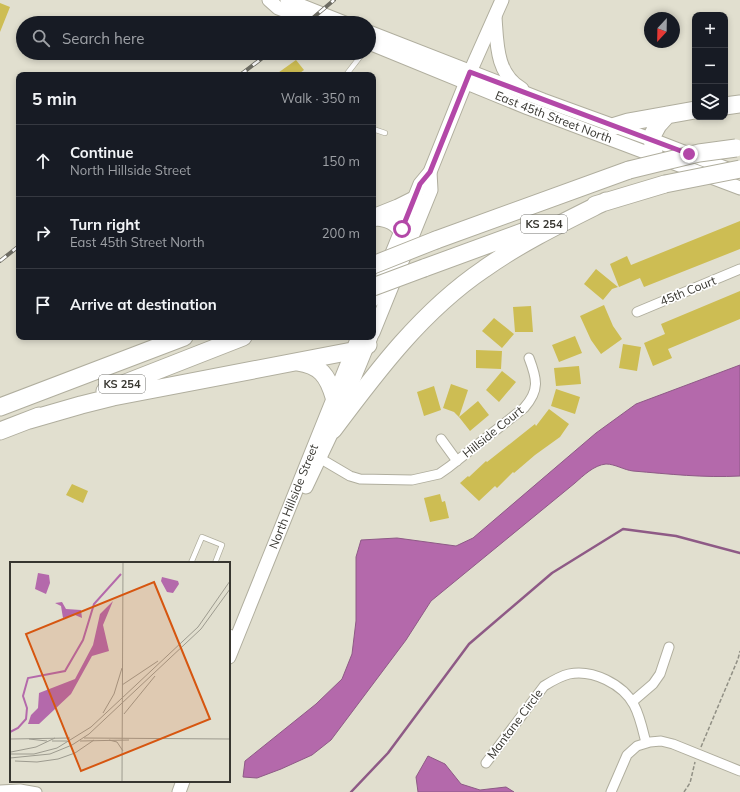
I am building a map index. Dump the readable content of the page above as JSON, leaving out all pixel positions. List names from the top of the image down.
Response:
{
  "streets": {
    "highway": ["KS 254"],
    "main road": ["East 45th Street North", "North Hillside Street"],
    "street": ["45th Court", "Hillside Court", "Mantane Circle"]
  },
  "crossings": [
    ["Hillside Court", "North Hillside Street"]
  ],
  "north": "bottom",
  "page": {
    "map_buttons": ["+", "−"],
    "search": "Search here",
    "heading": ["5 min", "Walk · 350 m"],
    "list": [
      ["Continue", "North Hillside Street", "150 m"],
      ["Turn right", "East 45th Street North", "200 m"],
      "Arrive at destination"
    ]
  }
}
